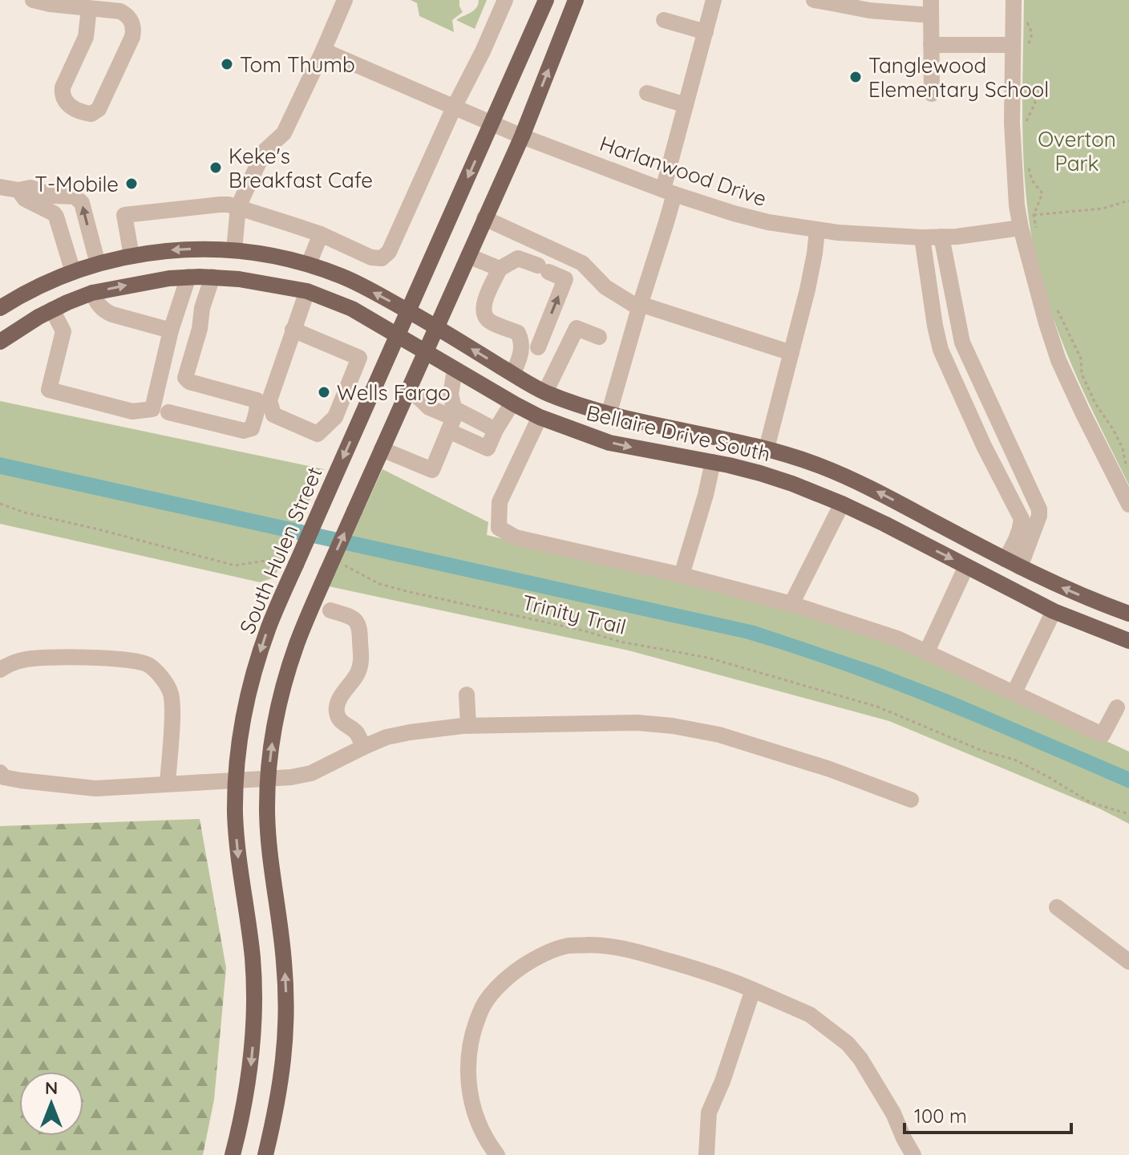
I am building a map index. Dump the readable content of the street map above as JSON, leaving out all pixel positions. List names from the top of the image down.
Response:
{
  "streets": {
    "main road": ["Bellaire Drive South", "South Hulen Street"],
    "street": ["Harlanwood Drive"],
    "path": ["Trinity Trail"]
  },
  "crossings": [
    ["Harlanwood Drive", "South Hulen Street"],
    ["Bellaire Drive South", "South Hulen Street"]
  ],
  "parks": ["Overton Park"],
  "places": [
    "Tom Thumb",
    "Tanglewood Elementary School",
    "Keke's Breakfast Cafe",
    "T-Mobile",
    "Wells Fargo"
  ],
  "scale_bar": "100 m",
  "north": "top"
}
